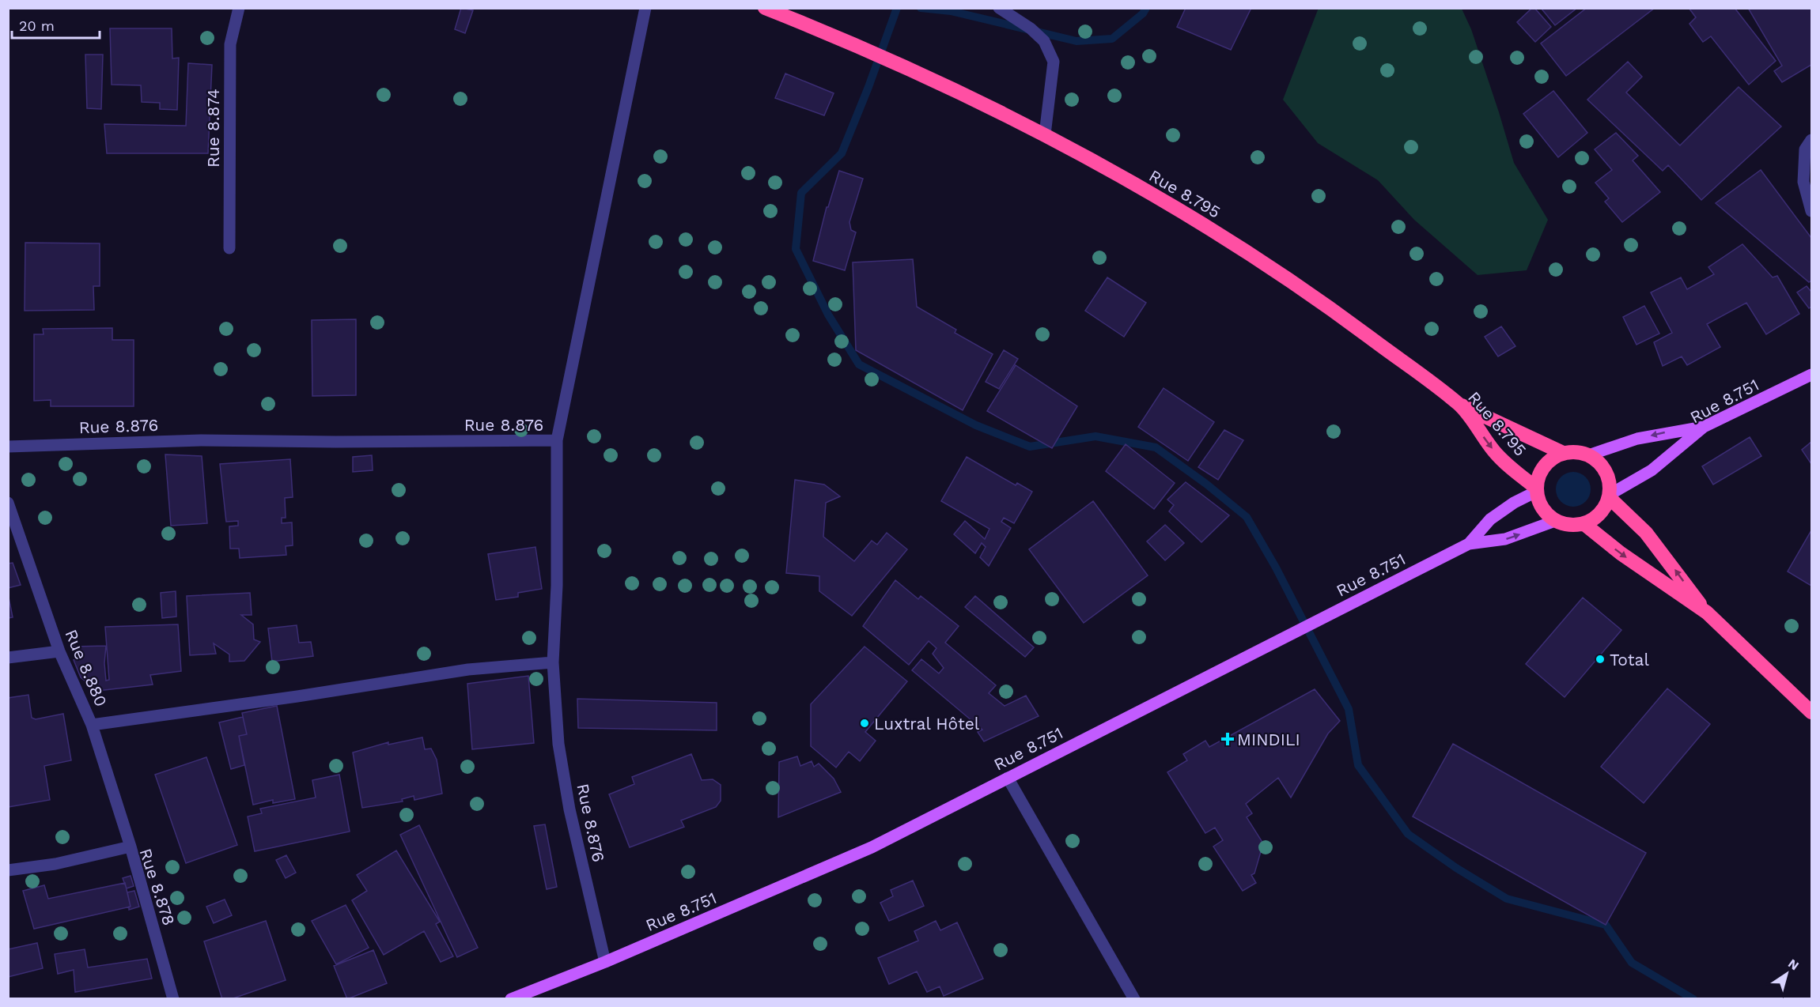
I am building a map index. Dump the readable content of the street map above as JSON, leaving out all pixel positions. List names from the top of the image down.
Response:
{
  "streets": {
    "highway": ["Rue 8.795"],
    "main road": ["Rue 8.751"],
    "street": [
      "Rue 8.874",
      "Rue 8.876",
      "Rue 8.880",
      "Rue 8.878"
    ]
  },
  "crossings": [
    ["Rue 8.795", "Rue 8.751"],
    ["Rue 8.751", "Rue 8.876"],
    ["Rue 8.880", "Rue 8.878"]
  ],
  "places": {
    "other": ["Total", "Luxtral Hôtel"],
    "health": ["MINDILI"]
  },
  "scale_bar": "20 m",
  "north": "top right"
}
